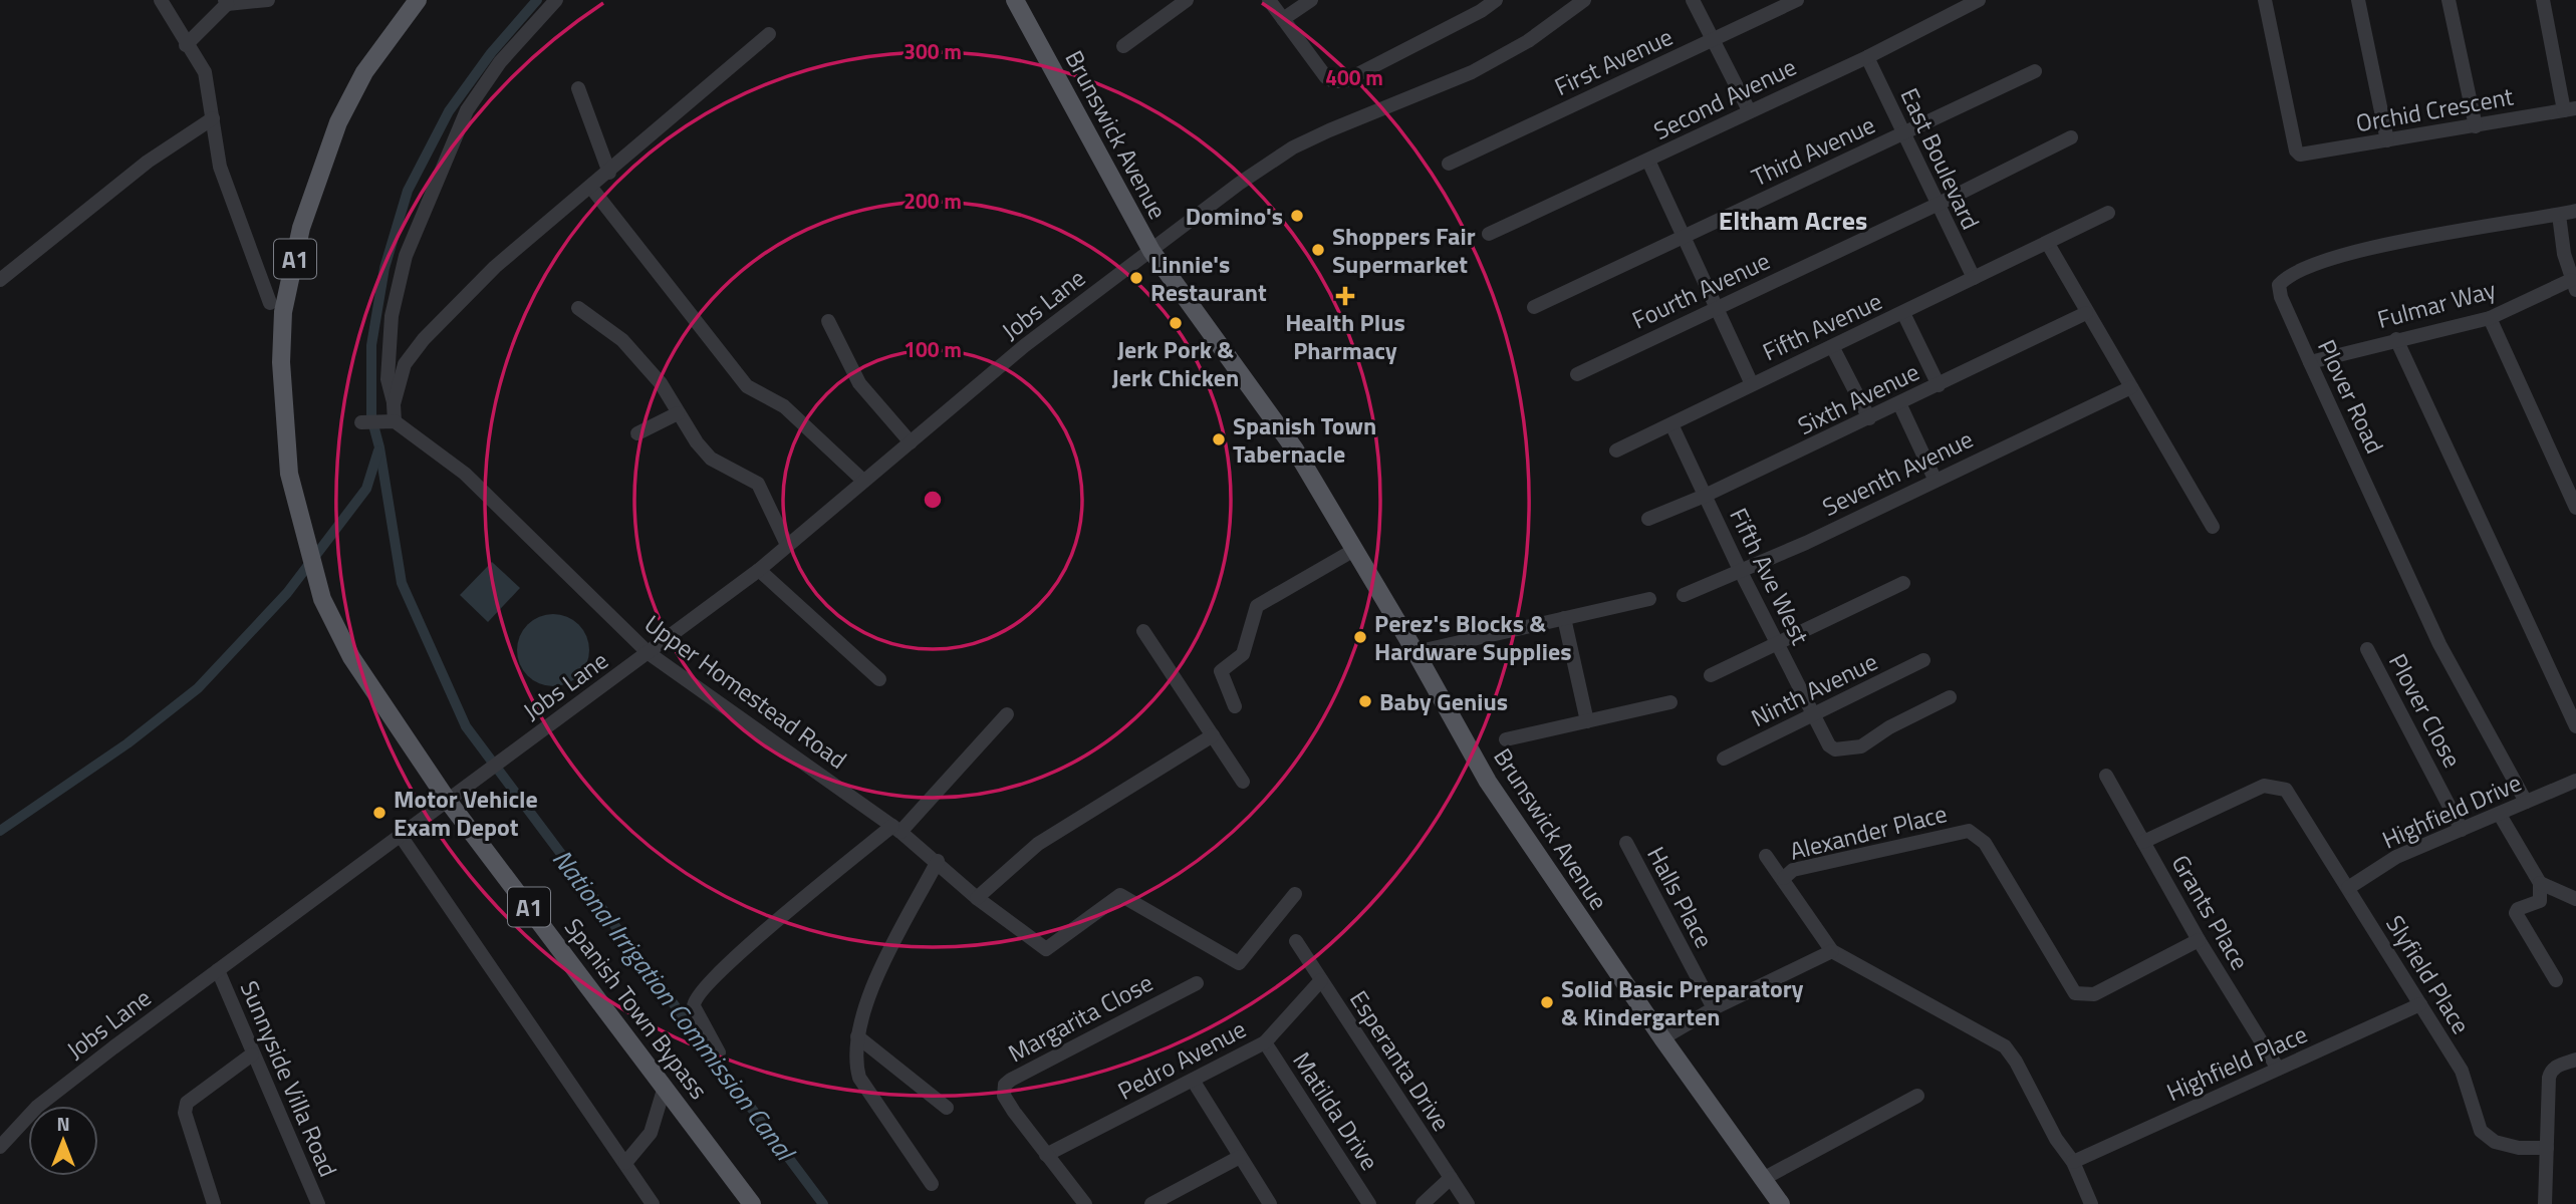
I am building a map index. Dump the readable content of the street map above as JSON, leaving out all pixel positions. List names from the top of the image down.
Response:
{
  "streets": {
    "main road": ["Brunswick Avenue", "A1", "Spanish Town Bypass"],
    "street": [
      "First Avenue",
      "Second Avenue",
      "Orchid Crescent",
      "Third Avenue",
      "East Boulevard",
      "Fourth Avenue",
      "Jobs Lane",
      "Fulmar Way",
      "Fifth Avenue",
      "Plover Road",
      "Sixth Avenue",
      "Seventh Avenue",
      "Fifth Ave West",
      "Ninth Avenue",
      "Upper Homestead Road",
      "Plover Close",
      "Highfield Drive",
      "Alexander Place",
      "Halls Place",
      "Grants Place",
      "Slyfield Place",
      "Margarita Close",
      "Pedro Avenue",
      "Esperanta Drive",
      "Highfield Place",
      "Sunnyside Villa Road",
      "Matilda Drive"
    ]
  },
  "crossings": [
    ["Second Avenue", "East Boulevard"],
    ["Brunswick Avenue", "Jobs Lane"],
    ["Third Avenue", "East Boulevard"],
    ["East Boulevard", "Fourth Avenue"],
    ["East Boulevard", "Fifth Avenue"],
    ["Jobs Lane", "Upper Homestead Road"],
    ["Jobs Lane", "Spanish Town Bypass"],
    ["Jobs Lane", "Sunnyside Villa Road"],
    ["Fulmar Way", "Plover Road"],
    ["Fifth Avenue", "Fifth Ave West"],
    ["Plover Road", "Highfield Drive"],
    ["Sixth Avenue", "Fifth Ave West"],
    ["Seventh Avenue", "Fifth Ave West"],
    ["Fifth Ave West", "Ninth Avenue"],
    ["Plover Close", "Highfield Drive"],
    ["Highfield Drive", "Slyfield Place"],
    ["Alexander Place", "Grants Place"],
    ["Grants Place", "Slyfield Place"],
    ["Grants Place", "Highfield Place"],
    ["Slyfield Place", "Highfield Place"],
    ["Margarita Close", "Pedro Avenue"],
    ["Pedro Avenue", "Esperanta Drive"],
    ["Pedro Avenue", "Matilda Drive"]
  ],
  "districts": ["Eltham Acres"],
  "water": ["National Irrigation Commission Canal"],
  "places": {
    "other": [
      "Domino's",
      "Shoppers Fair Supermarket",
      "Linnie's Restaurant",
      "Jerk Pork & Jerk Chicken",
      "Spanish Town Tabernacle",
      "Perez's Blocks & Hardware Supplies",
      "Baby Genius",
      "Motor Vehicle Exam Depot",
      "Solid Basic Preparatory & Kindergarten"
    ],
    "health": ["Health Plus Pharmacy"]
  },
  "north": "top",
  "rings": [
    "300 m",
    "400 m",
    "200 m",
    "100 m"
  ]
}
